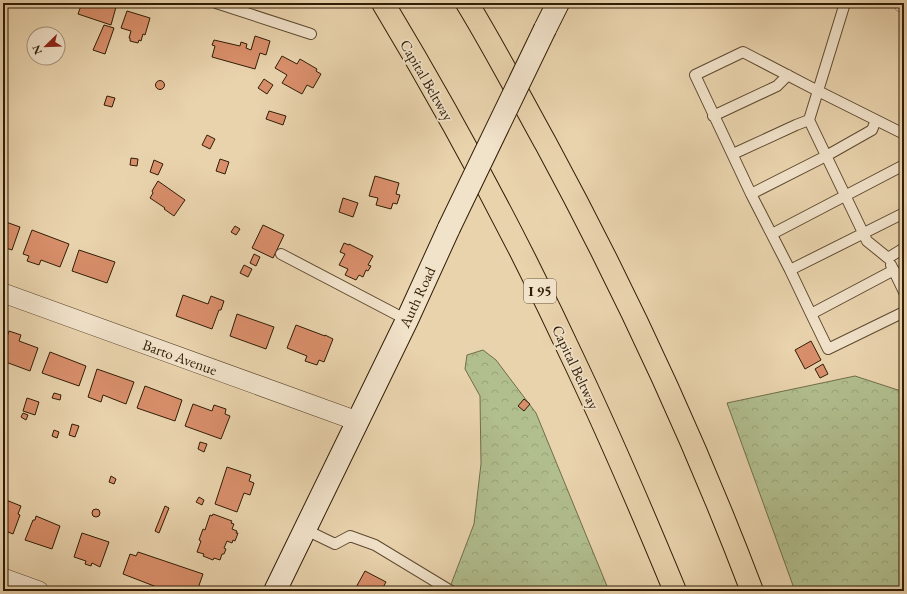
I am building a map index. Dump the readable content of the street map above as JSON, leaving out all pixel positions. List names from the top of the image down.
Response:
{
  "streets": {
    "highway": ["Capital Beltway", "I 95"],
    "main road": ["Auth Road"],
    "street": ["Barto Avenue"]
  },
  "crossings": [
    ["Auth Road", "Barto Avenue"]
  ],
  "north": "bottom left"
}
